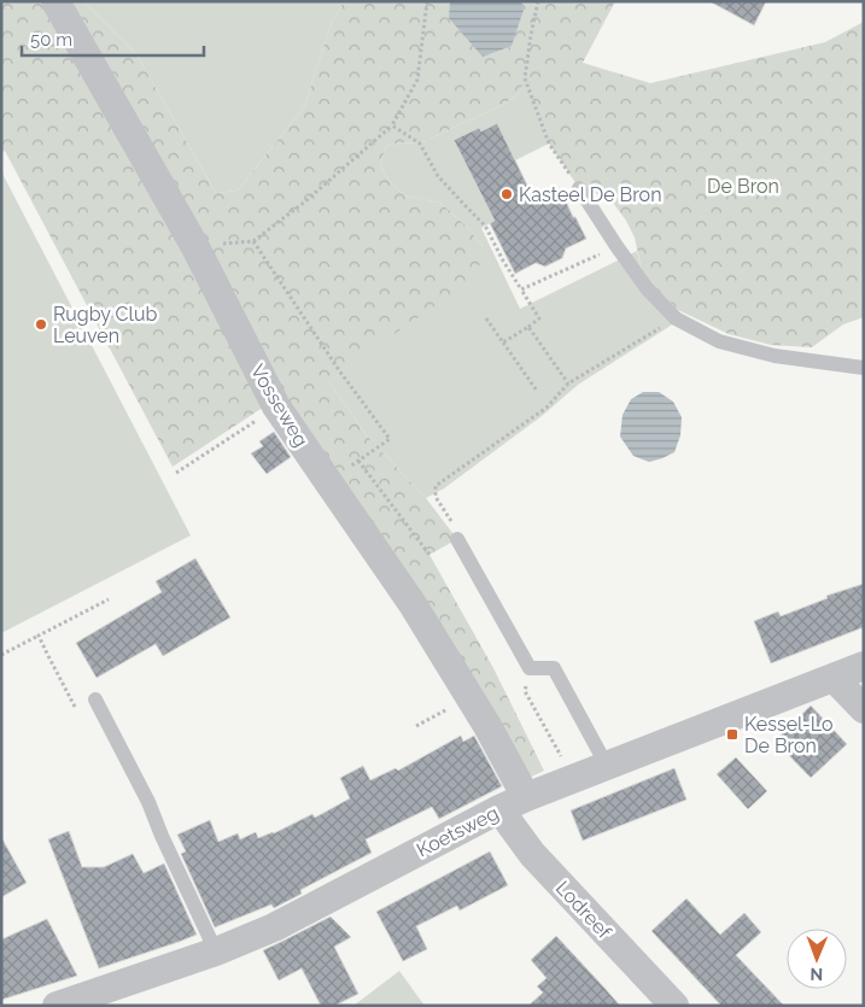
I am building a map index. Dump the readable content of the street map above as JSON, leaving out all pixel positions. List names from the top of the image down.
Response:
{
  "streets": {
    "street": ["Vosseweg", "Koetsweg", "Lodreef"]
  },
  "crossings": [
    ["Vosseweg", "Koetsweg"],
    ["Koetsweg", "Lodreef"]
  ],
  "parks": ["De Bron"],
  "places": {
    "other": ["Kasteel De Bron", "Rugby Club Leuven"],
    "transit": ["Kessel-Lo De Bron"]
  },
  "scale_bar": "50 m",
  "north": "bottom"
}
